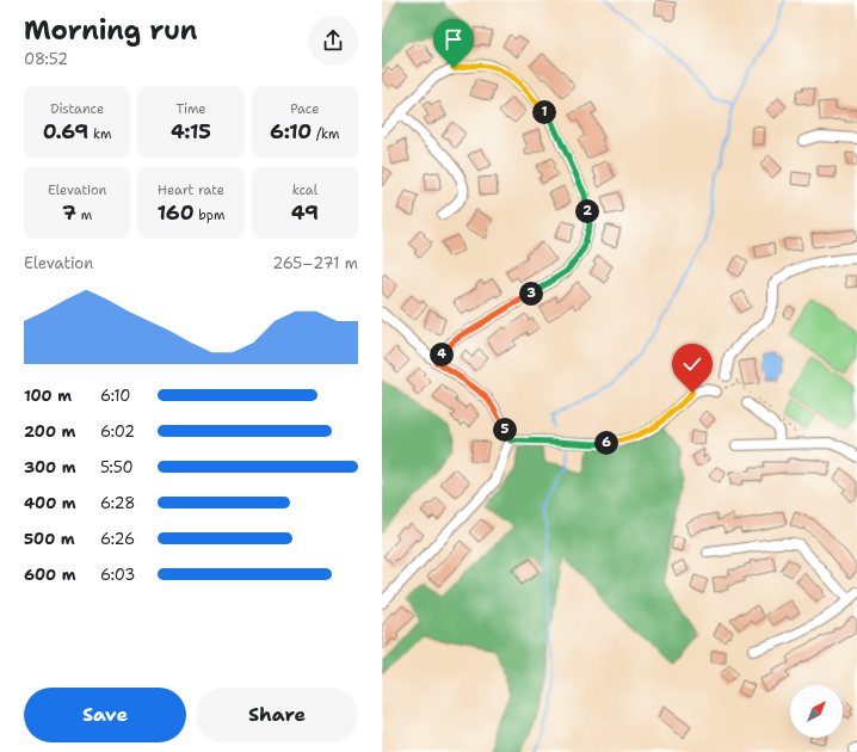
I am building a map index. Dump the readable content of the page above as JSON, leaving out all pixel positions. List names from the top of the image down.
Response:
{
  "north": "top right",
  "page": {
    "heading": ["Morning run", "08:52"],
    "stats": [
      ["Distance", "0.69 km"],
      ["Time", "4:15"],
      ["Pace", "6:10 /km"],
      ["Elevation", "7 m"],
      ["Heart rate", "160 bpm"],
      ["kcal", "49"]
    ],
    "pins": [
      "1",
      "2",
      "3",
      "4",
      "5",
      "6"
    ],
    "chart": ["Elevation", "265–271 m"],
    "list": [
      {
        "name": "100 m",
        "note": "6:10"
      },
      {
        "name": "200 m",
        "note": "6:02"
      },
      {
        "name": "300 m",
        "note": "5:50"
      },
      {
        "name": "400 m",
        "note": "6:28"
      },
      {
        "name": "500 m",
        "note": "6:26"
      },
      {
        "name": "600 m",
        "note": "6:03"
      }
    ],
    "buttons": ["Save", "Share"]
  }
}
